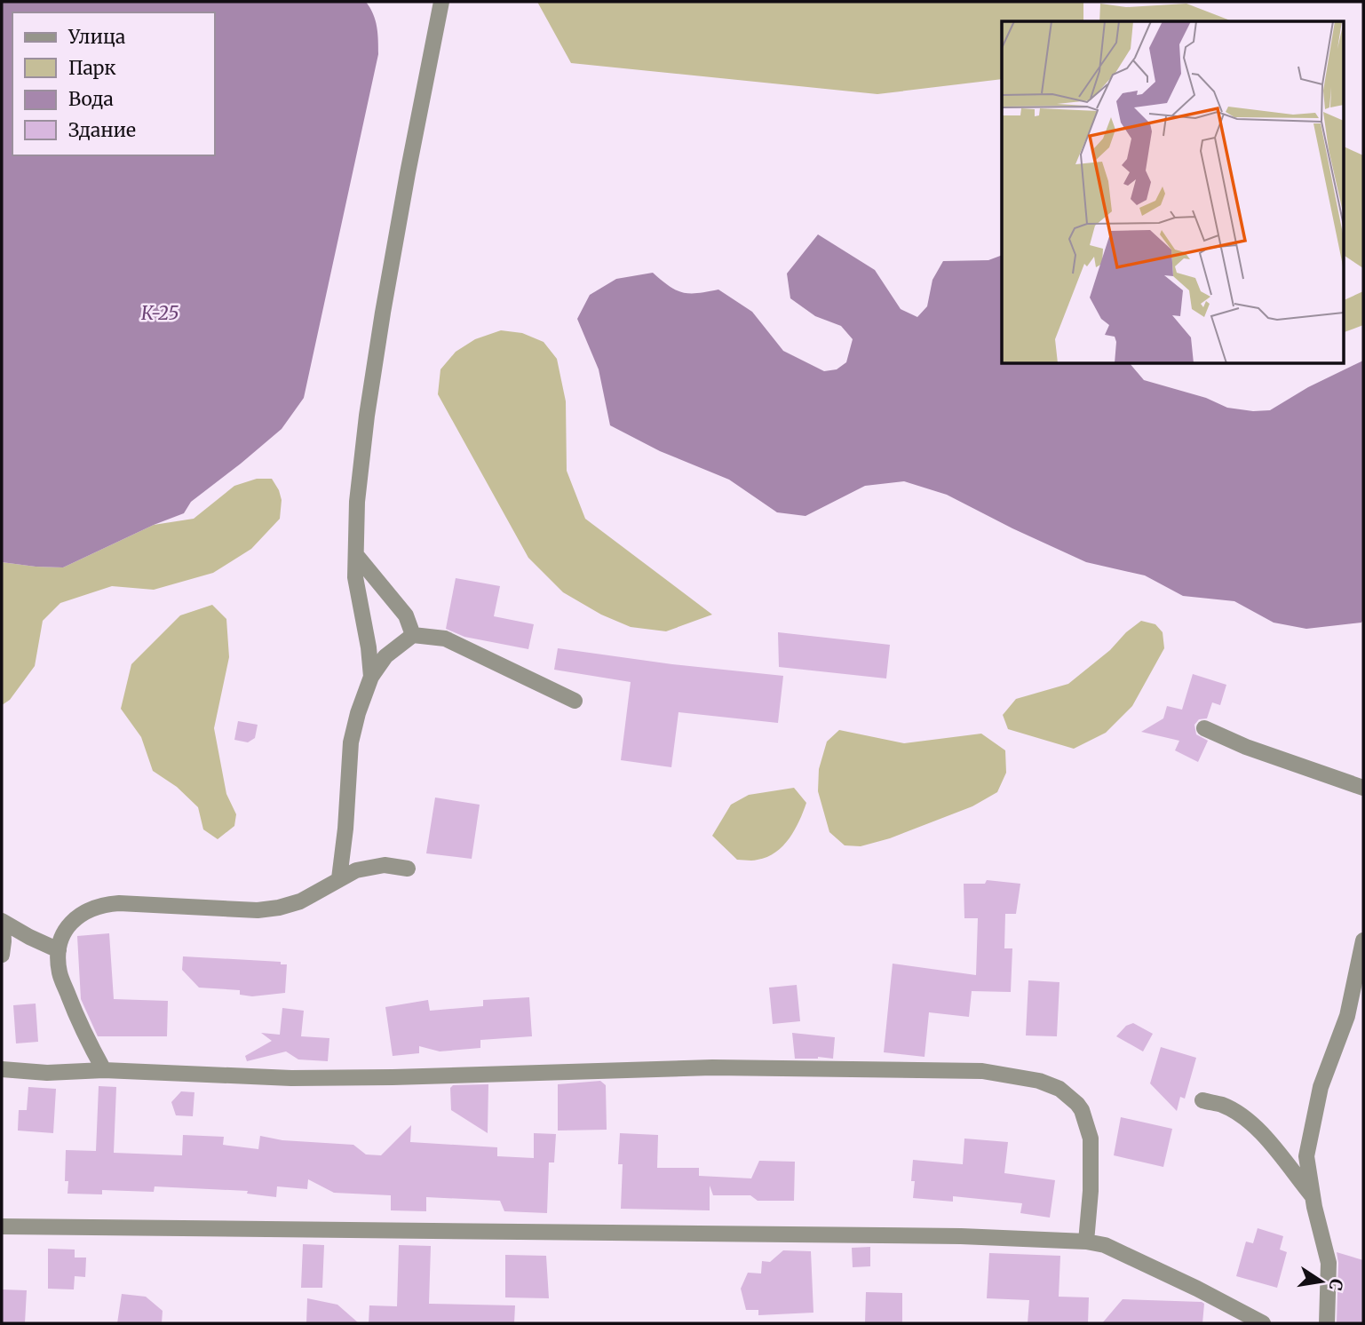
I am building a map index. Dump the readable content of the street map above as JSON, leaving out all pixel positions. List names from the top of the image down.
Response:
{
  "water": ["К-25"],
  "legend": [
    "Улица",
    "Парк",
    "Вода",
    "Здание"
  ],
  "north": "right"
}
